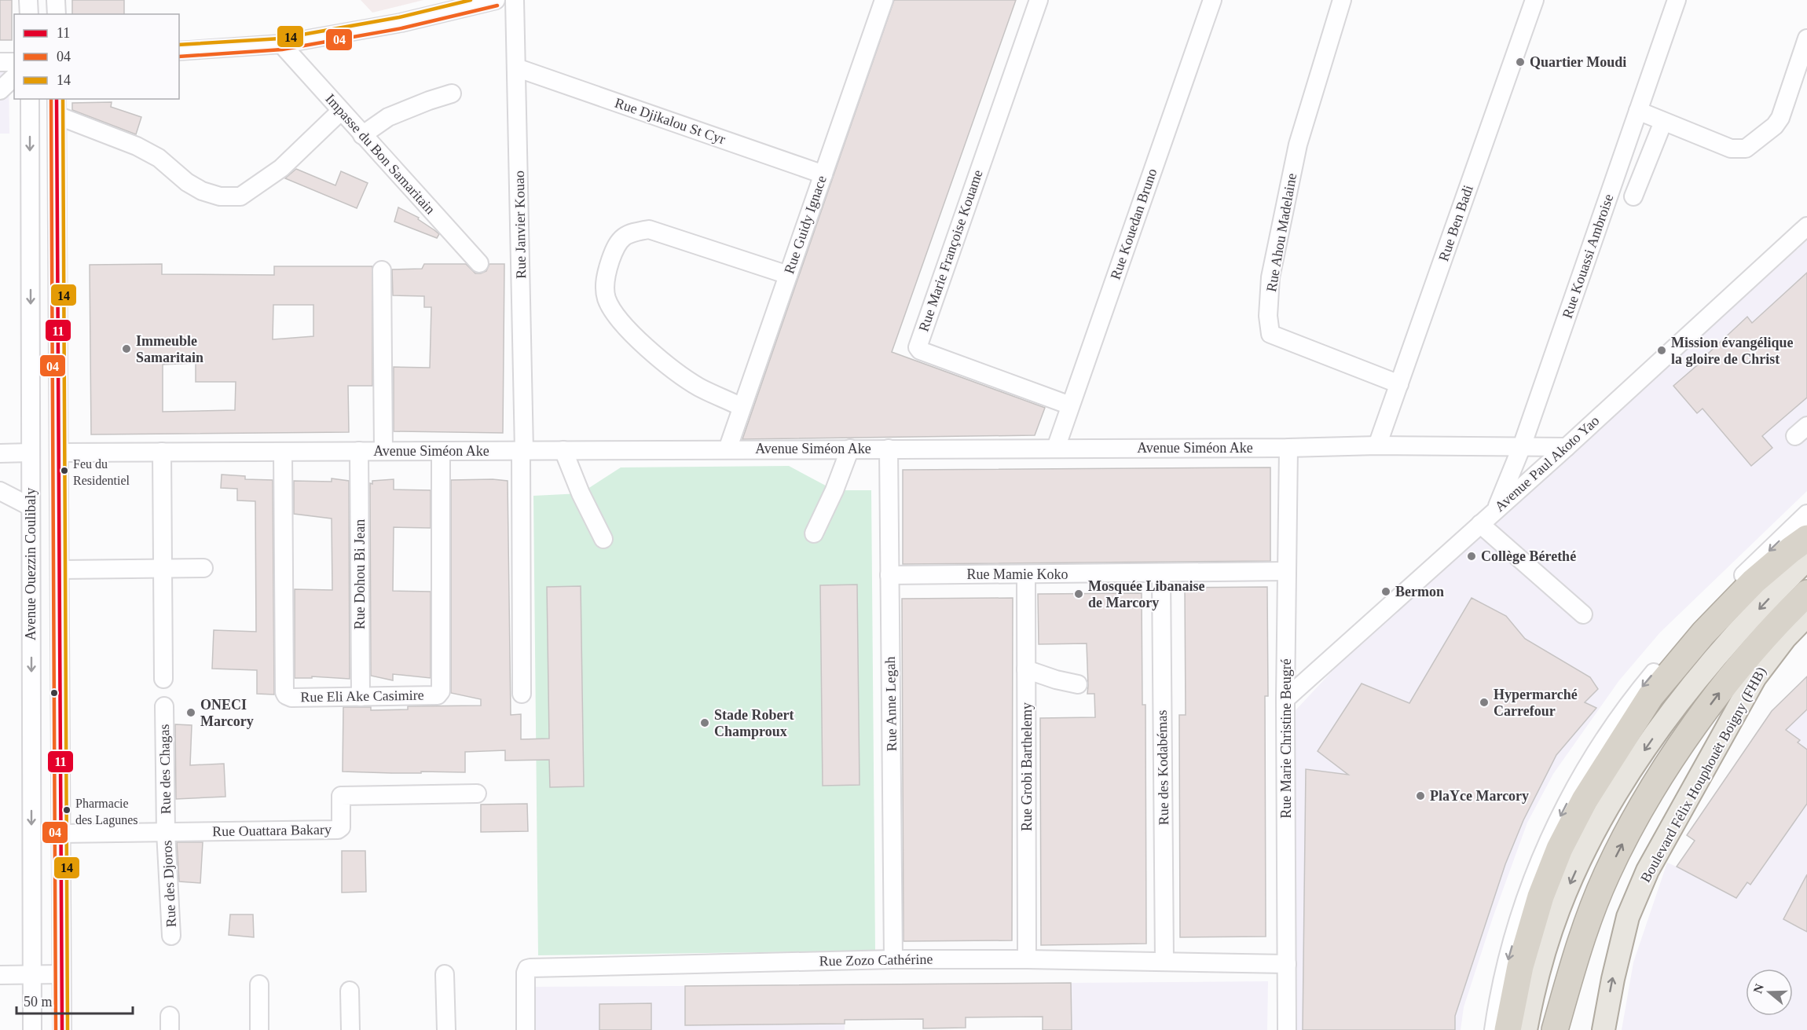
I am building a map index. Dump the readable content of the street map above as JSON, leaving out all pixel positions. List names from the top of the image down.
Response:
{
  "streets": {
    "highway": ["Boulevard Félix Houphouët Boigny (FHB)"],
    "street": [
      "Rue Djikalou St Cyr",
      "Impasse du Bon Samaritain",
      "Rue Ben Badi",
      "Rue Kouedan Bruno",
      "Rue Janvier Kouao",
      "Rue Guidy Ignace",
      "Rue Ahou Madelaine",
      "Rue Marie Françoise Kouame",
      "Rue Kouassi Ambroise",
      "Avenue Siméon Ake",
      "Avenue Paul Akoto Yao",
      "Avenue Ouezzin Coulibaly",
      "Rue Dohou Bi Jean",
      "Rue Mamie Koko",
      "Rue Eli Ake Casimire",
      "Rue Anne Legah",
      "Rue Marie Christine Beugré",
      "Rue Grobi Barthelemy",
      "Rue des Kodabémas",
      "Rue des Chagas",
      "Rue Ouattara Bakary",
      "Rue des Djoros",
      "Rue Zozo Cathérine"
    ]
  },
  "crossings": [
    ["Rue Djikalou St Cyr", "Rue Janvier Kouao"],
    ["Rue Djikalou St Cyr", "Rue Guidy Ignace"],
    ["Rue Ben Badi", "Rue Ahou Madelaine"],
    ["Rue Ben Badi", "Avenue Siméon Ake"],
    ["Rue Kouedan Bruno", "Rue Marie Françoise Kouame"],
    ["Rue Kouedan Bruno", "Avenue Siméon Ake"],
    ["Rue Janvier Kouao", "Avenue Siméon Ake"],
    ["Rue Guidy Ignace", "Avenue Siméon Ake"],
    ["Rue Kouassi Ambroise", "Avenue Siméon Ake"],
    ["Rue Kouassi Ambroise", "Avenue Paul Akoto Yao"],
    ["Avenue Siméon Ake", "Avenue Paul Akoto Yao"],
    ["Avenue Siméon Ake", "Avenue Ouezzin Coulibaly"],
    ["Avenue Siméon Ake", "Rue Dohou Bi Jean"],
    ["Avenue Siméon Ake", "Rue Eli Ake Casimire"],
    ["Avenue Siméon Ake", "Rue Anne Legah"],
    ["Avenue Siméon Ake", "Rue Marie Christine Beugré"],
    ["Avenue Paul Akoto Yao", "Rue Marie Christine Beugré"],
    ["Avenue Ouezzin Coulibaly", "Rue Ouattara Bakary"],
    ["Rue Dohou Bi Jean", "Rue Eli Ake Casimire"],
    ["Rue Mamie Koko", "Rue Anne Legah"],
    ["Rue Mamie Koko", "Rue Marie Christine Beugré"],
    ["Rue Mamie Koko", "Rue Grobi Barthelemy"],
    ["Rue Mamie Koko", "Rue des Kodabémas"],
    ["Rue Anne Legah", "Rue Zozo Cathérine"],
    ["Rue Marie Christine Beugré", "Rue Zozo Cathérine"],
    ["Rue Grobi Barthelemy", "Rue Zozo Cathérine"],
    ["Rue des Kodabémas", "Rue Zozo Cathérine"],
    ["Rue des Chagas", "Rue Ouattara Bakary"],
    ["Rue des Chagas", "Rue des Djoros"],
    ["Rue Ouattara Bakary", "Rue des Djoros"]
  ],
  "places": [
    "Quartier Moudi",
    "Immeuble Samaritain",
    "Mission évangélique la gloire de Christ",
    "Feu du Residentiel",
    "Collège Bérethé",
    "Bermon",
    "Mosquée Libanaise de Marcory",
    "Hypermarché Carrefour",
    "ONECI Marcory",
    "Stade Robert Champroux",
    "PlaYce Marcory",
    "Pharmacie des Lagunes"
  ],
  "lines": ["transit line 14", "transit line 04", "transit line 11"],
  "legend": ["11", "04", "14"],
  "scale_bar": "50 m",
  "north": "left"
}
